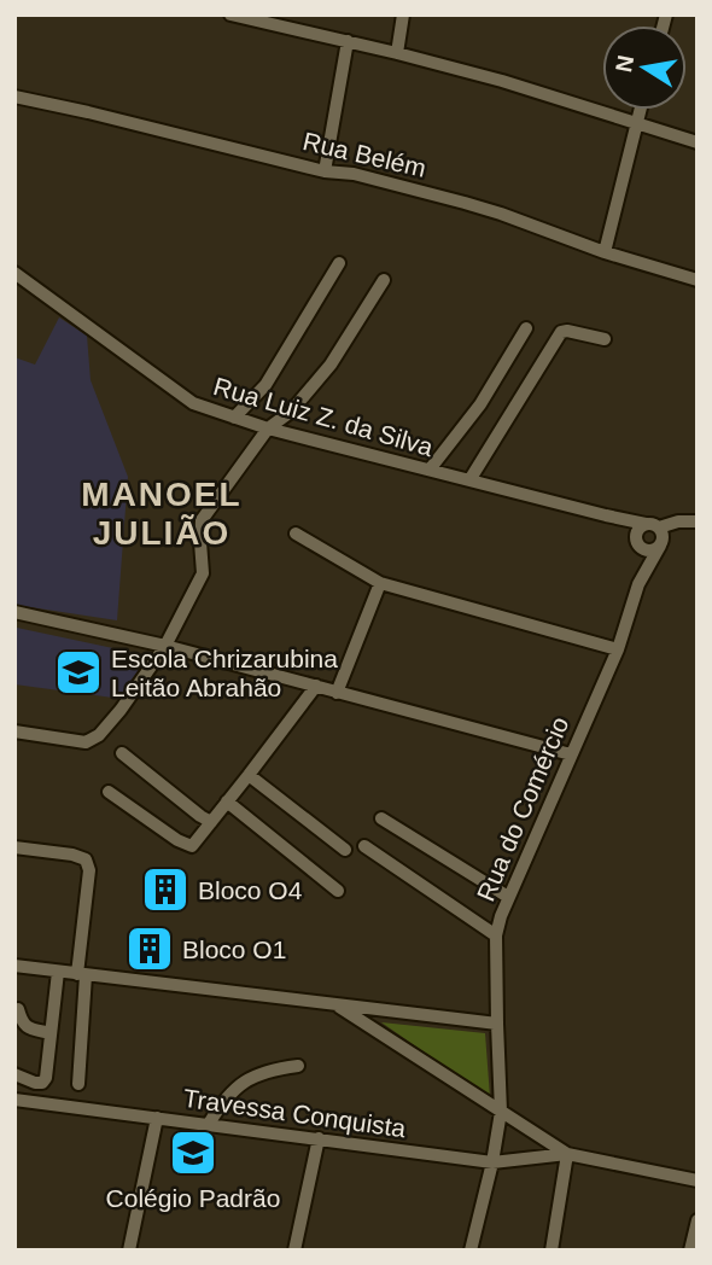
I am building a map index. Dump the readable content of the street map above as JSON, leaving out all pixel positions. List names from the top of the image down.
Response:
{
  "streets": {
    "street": [
      "Rua Belém",
      "Rua Luiz Z. da Silva",
      "Rua do Comércio",
      "Travessa Conquista"
    ]
  },
  "crossings": [
    ["Rua Luiz Z. da Silva", "Rua do Comércio"],
    ["Rua do Comércio", "Travessa Conquista"]
  ],
  "districts": ["MANOEL JULIÃO"],
  "places": {
    "school or university": ["Escola Chrizarubina Leitão Abrahão", "Colégio Padrão"],
    "building": ["Bloco O4", "Bloco O1"]
  },
  "north": "left"
}
